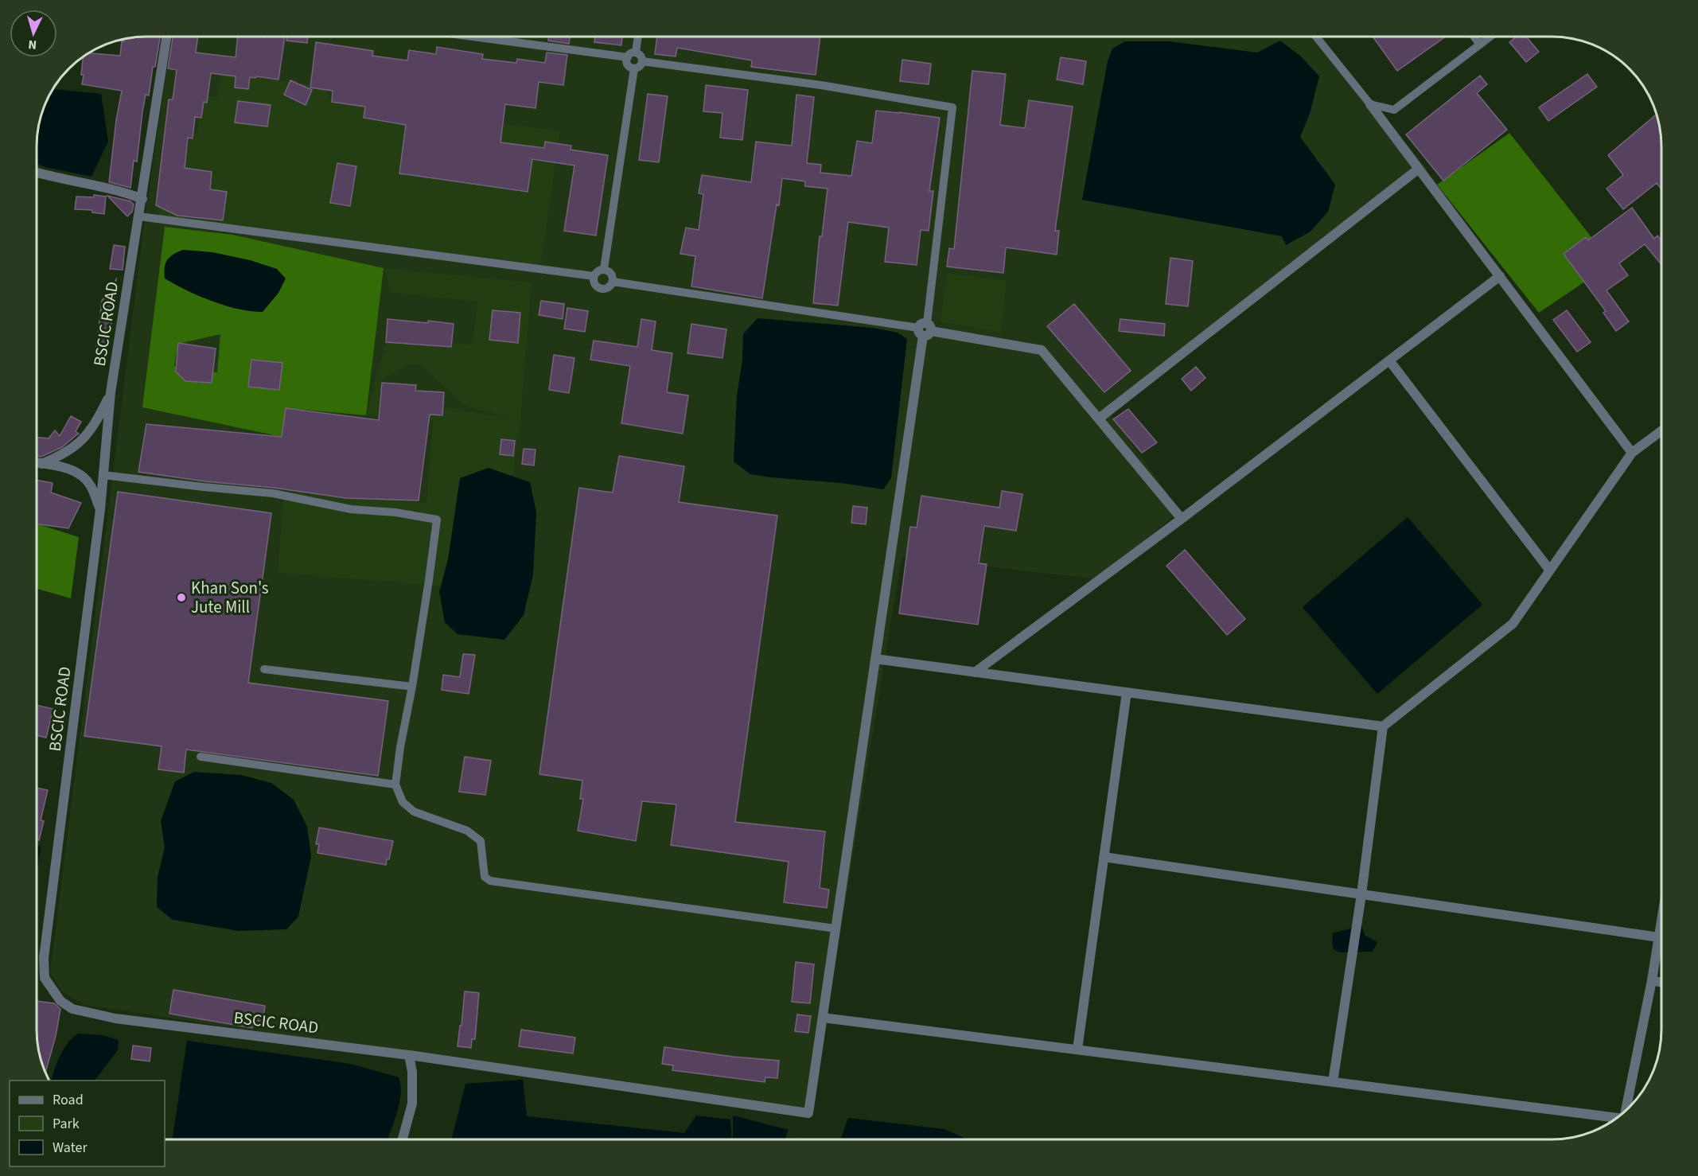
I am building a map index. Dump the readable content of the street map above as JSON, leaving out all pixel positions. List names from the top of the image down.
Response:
{
  "streets": {
    "street": ["BSCIC ROAD"]
  },
  "places": ["Khan Son's Jute Mill"],
  "legend": ["Road", "Park", "Water"],
  "north": "bottom"
}
